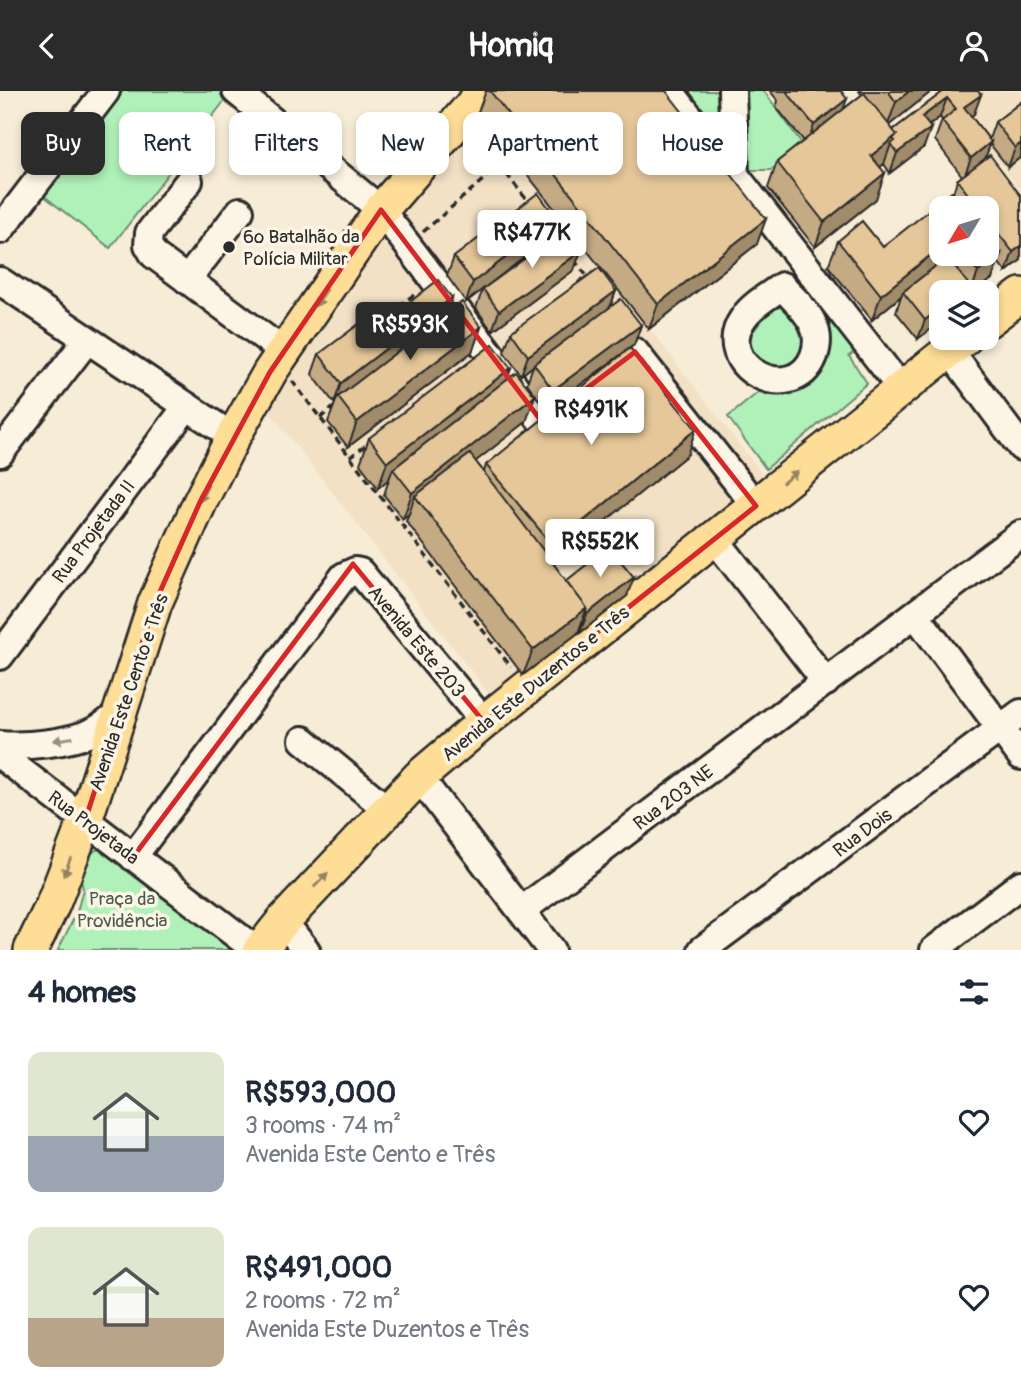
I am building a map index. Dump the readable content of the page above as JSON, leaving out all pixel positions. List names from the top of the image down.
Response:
{
  "streets": {
    "main road": ["Avenida Este Duzentos e Três", "Avenida Este Cento e Três"],
    "street": [
      "Rua Projetada II",
      "Avenida Este 203",
      "Rua 203 NE",
      "Rua Projetada",
      "Rua Dois"
    ]
  },
  "crossings": [
    ["Avenida Este 203", "Avenida Este Duzentos e Três"],
    ["Avenida Este 203", "Rua Projetada"],
    ["Avenida Este Duzentos e Três", "Rua Projetada"],
    ["Avenida Este Cento e Três", "Rua Projetada"]
  ],
  "one_way": ["Avenida Este Duzentos e Três", "Avenida Este Cento e Três"],
  "parks": ["Praça da Providência"],
  "places": ["6º Batalhão da Polícia Militar"],
  "north": "bottom left",
  "page": {
    "header": "Homiq",
    "chip": [
      "Buy",
      "Rent",
      "Filters",
      "New",
      "Apartment",
      "House"
    ],
    "price": [
      "R$477K",
      "R$593K",
      "R$491K",
      "R$552K"
    ],
    "heading": "4 homes",
    "list": [
      {
        "name": "R$593,000",
        "note": "3 rooms · 74 m² · Avenida Este Cento e Três"
      },
      {
        "name": "R$491,000",
        "note": "2 rooms · 72 m² · Avenida Este Duzentos e Três"
      }
    ]
  }
}
